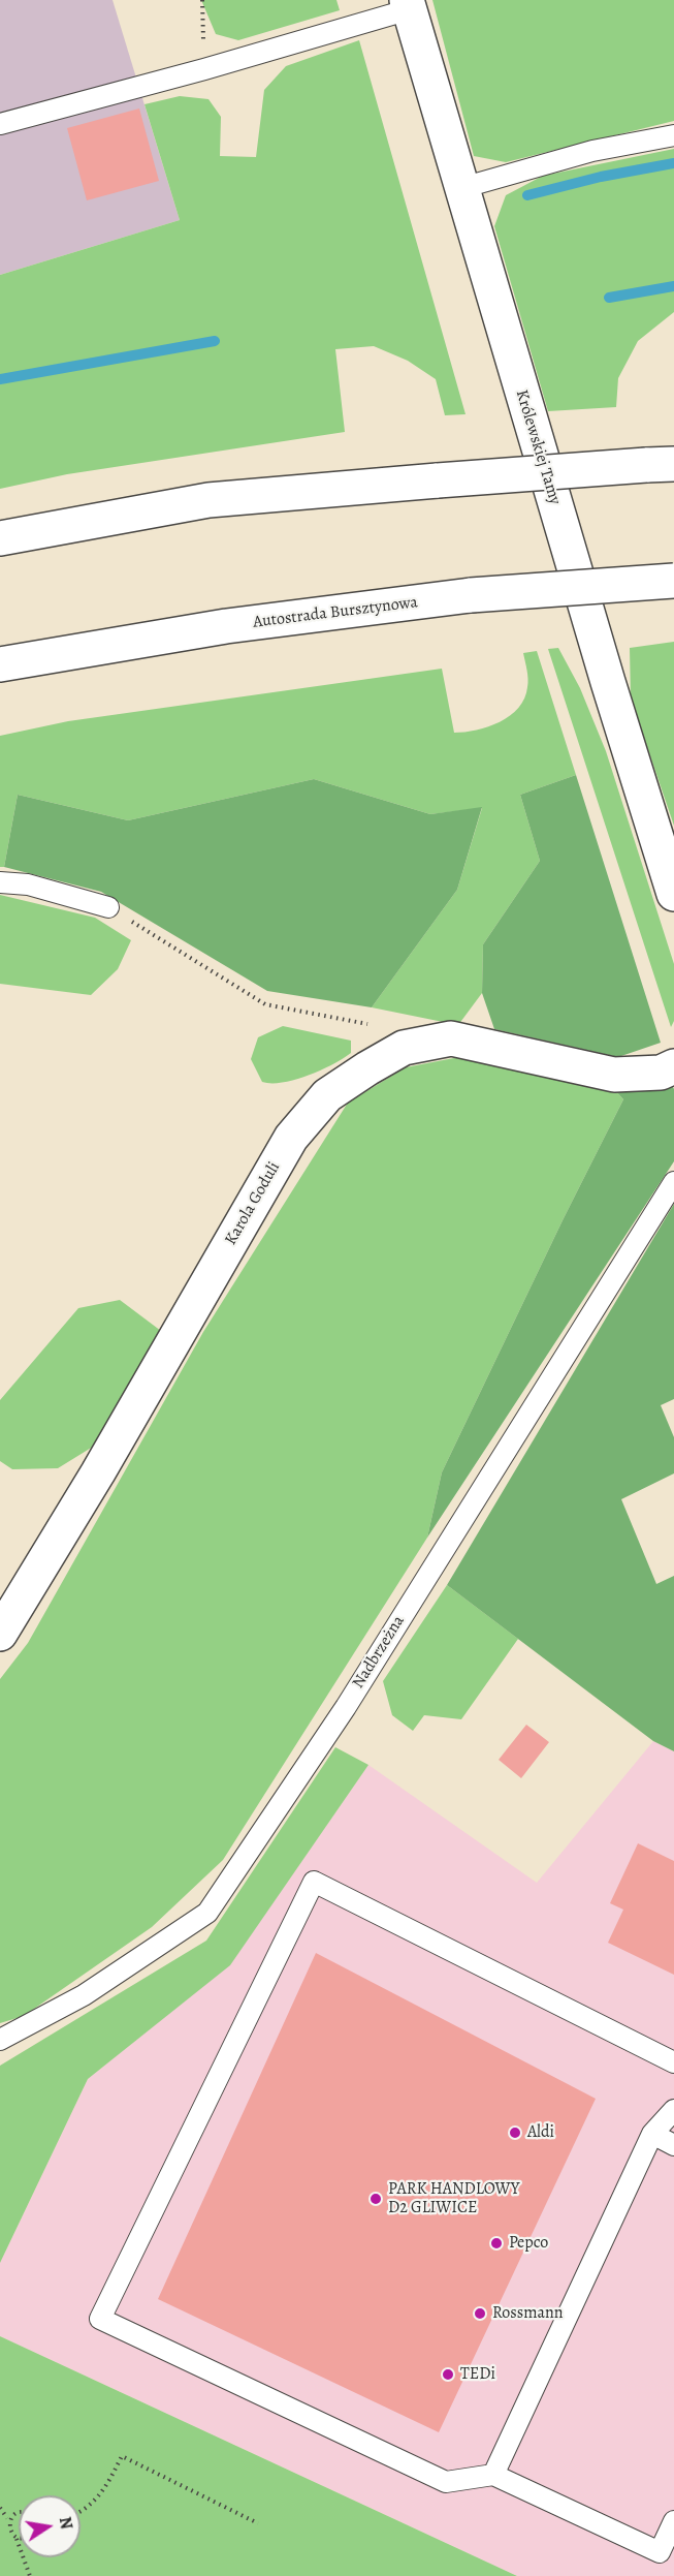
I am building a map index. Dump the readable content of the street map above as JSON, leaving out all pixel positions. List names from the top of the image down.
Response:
{
  "streets": {
    "main road": ["Królewskiej Tamy", "Autostrada Bursztynowa", "Karola Goduli"],
    "lane": ["Nadbrzeżna"]
  },
  "places": [
    "Aldi",
    "PARK HANDLOWY D2 GLIWICE",
    "Pepco",
    "Rossmann",
    "TEDi"
  ],
  "north": "right"
}
